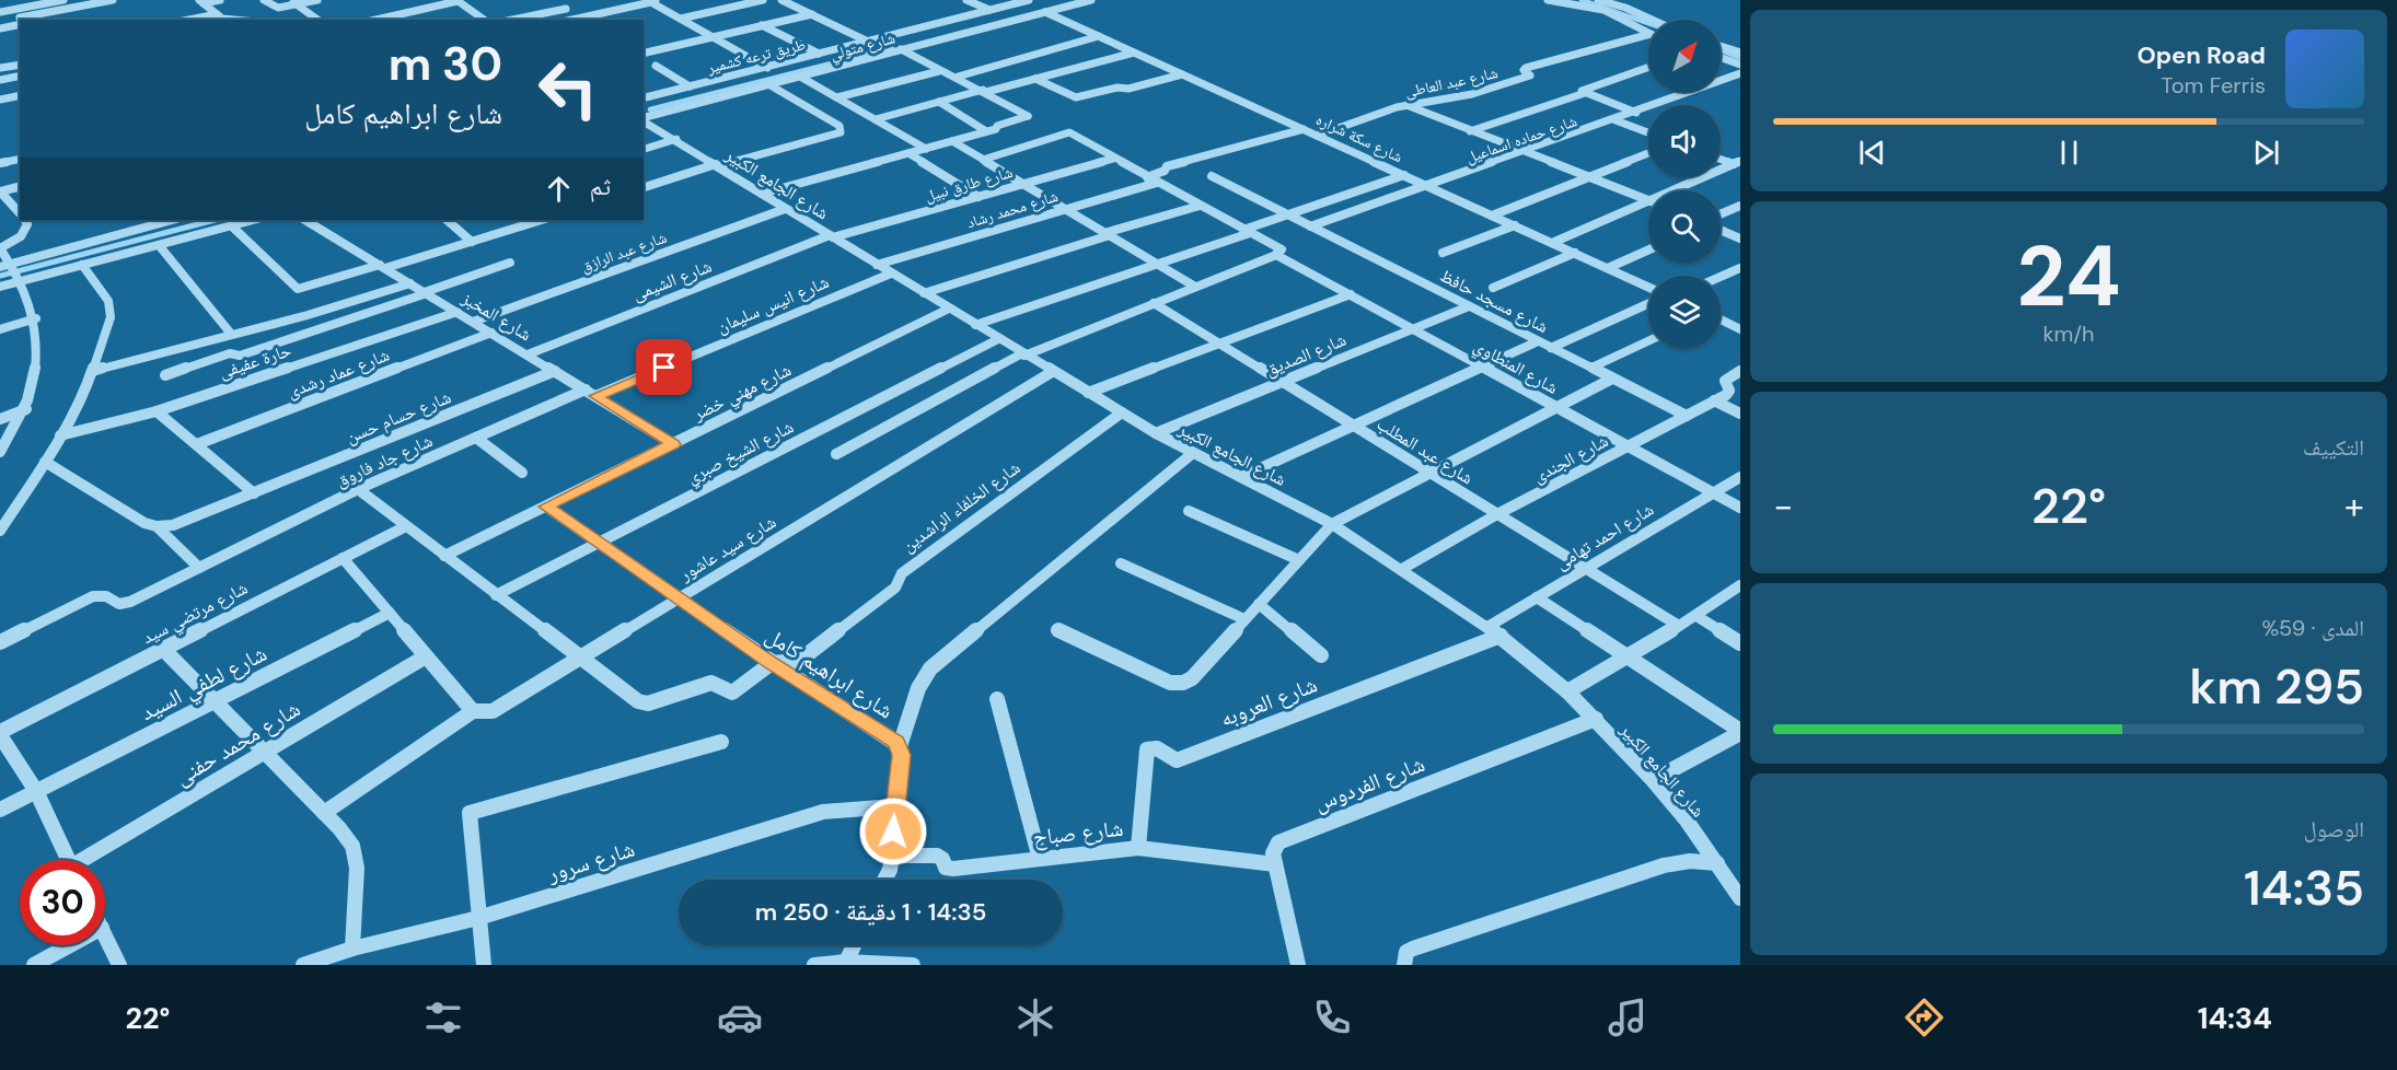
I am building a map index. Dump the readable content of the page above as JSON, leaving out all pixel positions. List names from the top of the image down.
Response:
{
  "streets": {
    "street": [
      "شارع متولي",
      "طريق ترعه كشمير",
      "شارع عبد العاطى",
      "شارع سكة شراره",
      "شارع حماده اسماعيل",
      "شارع الجامع الكبير",
      "شارع طارق نبيل",
      "شارع محمد رشاد",
      "شارع عبد الرازق",
      "شارع الشيمى",
      "شارع مسجد حافظ",
      "شارع انيس سليمان",
      "شارع المخبز",
      "شارع الصديق",
      "حارة عفيفى",
      "شارع المنطاوي",
      "شارع عماد رشدى",
      "شارع مهني خضر",
      "شارع حسام حسن",
      "شارع عبد المطلب",
      "شارع الشيخ صبري",
      "شارع الجندى",
      "شارع جاد فاروق",
      "شارع الخلفاء الراشدين",
      "شارع احمد تهامى",
      "شارع سيد عاشور",
      "شارع مرتضي سيد",
      "شارع ابراهيم كامل",
      "شارع لطفي السيد",
      "شارع العروبه",
      "شارع محمد حفنى",
      "شارع الفردوس",
      "شارع صباح",
      "شارع سرور"
    ]
  },
  "crossings": [
    ["شارع متولي", "شارع سكة شراره"],
    ["شارع عبد العاطى", "شارع سكة شراره"],
    ["شارع سكة شراره", "شارع حماده اسماعيل"],
    ["شارع حماده اسماعيل", "شارع مسجد حافظ"],
    ["شارع الجامع الكبير", "شارع طارق نبيل"],
    ["شارع الجامع الكبير", "شارع محمد رشاد"],
    ["شارع الجامع الكبير", "شارع عبد الرازق"],
    ["شارع الجامع الكبير", "شارع الشيمى"],
    ["شارع الجامع الكبير", "شارع انيس سليمان"],
    ["شارع الجامع الكبير", "شارع الصديق"],
    ["شارع الجامع الكبير", "شارع مهني خضر"],
    ["شارع الجامع الكبير", "شارع الشيخ صبري"],
    ["شارع الجامع الكبير", "شارع الجندى"],
    ["شارع الجامع الكبير", "شارع الخلفاء الراشدين"],
    ["شارع الجامع الكبير", "شارع احمد تهامى"],
    ["شارع الجامع الكبير", "شارع سيد عاشور"],
    ["شارع الجامع الكبير", "شارع العروبه"],
    ["شارع الجامع الكبير", "شارع الفردوس"],
    ["شارع طارق نبيل", "شارع الشيمى"],
    ["شارع عبد الرازق", "شارع المخبز"],
    ["شارع الشيمى", "شارع المخبز"],
    ["شارع مسجد حافظ", "شارع الصديق"],
    ["شارع مسجد حافظ", "شارع الجندى"],
    ["شارع انيس سليمان", "شارع المخبز"],
    ["شارع انيس سليمان", "شارع جاد فاروق"],
    ["شارع المخبز", "حارة عفيفى"],
    ["شارع المخبز", "شارع عماد رشدى"],
    ["شارع المخبز", "شارع مهني خضر"],
    ["شارع المخبز", "شارع حسام حسن"],
    ["شارع المخبز", "شارع جاد فاروق"],
    ["شارع الصديق", "شارع المنطاوي"],
    ["شارع الصديق", "شارع عبد المطلب"],
    ["شارع المنطاوي", "شارع الجندى"],
    ["شارع المنطاوي", "شارع احمد تهامى"],
    ["شارع مهني خضر", "شارع ابراهيم كامل"],
    ["شارع عبد المطلب", "شارع الجندى"],
    ["شارع عبد المطلب", "شارع احمد تهامى"],
    ["شارع الشيخ صبري", "شارع ابراهيم كامل"],
    ["شارع الخلفاء الراشدين", "شارع سيد عاشور"],
    ["شارع الخلفاء الراشدين", "شارع ابراهيم كامل"],
    ["شارع سيد عاشور", "شارع ابراهيم كامل"],
    ["شارع العروبه", "شارع صباح"],
    ["شارع الفردوس", "شارع صباح"]
  ],
  "north": "top right",
  "page": {
    "turn": ["30 m", "شارع ابراهيم كامل"],
    "song": ["Open Road", "Tom Ferris"],
    "then": "ثم",
    "tile": [
      ["24", "km/h"],
      "التكييف",
      ["المدى · 59%", "295 km"],
      ["الوصول", "14:35"]
    ],
    "heat": ["−", "22°", "+"],
    "limit": "30",
    "trip": "14:35 · 1 دقيقة · 250 m",
    "tabs": ["14:34", "22°"]
  }
}
